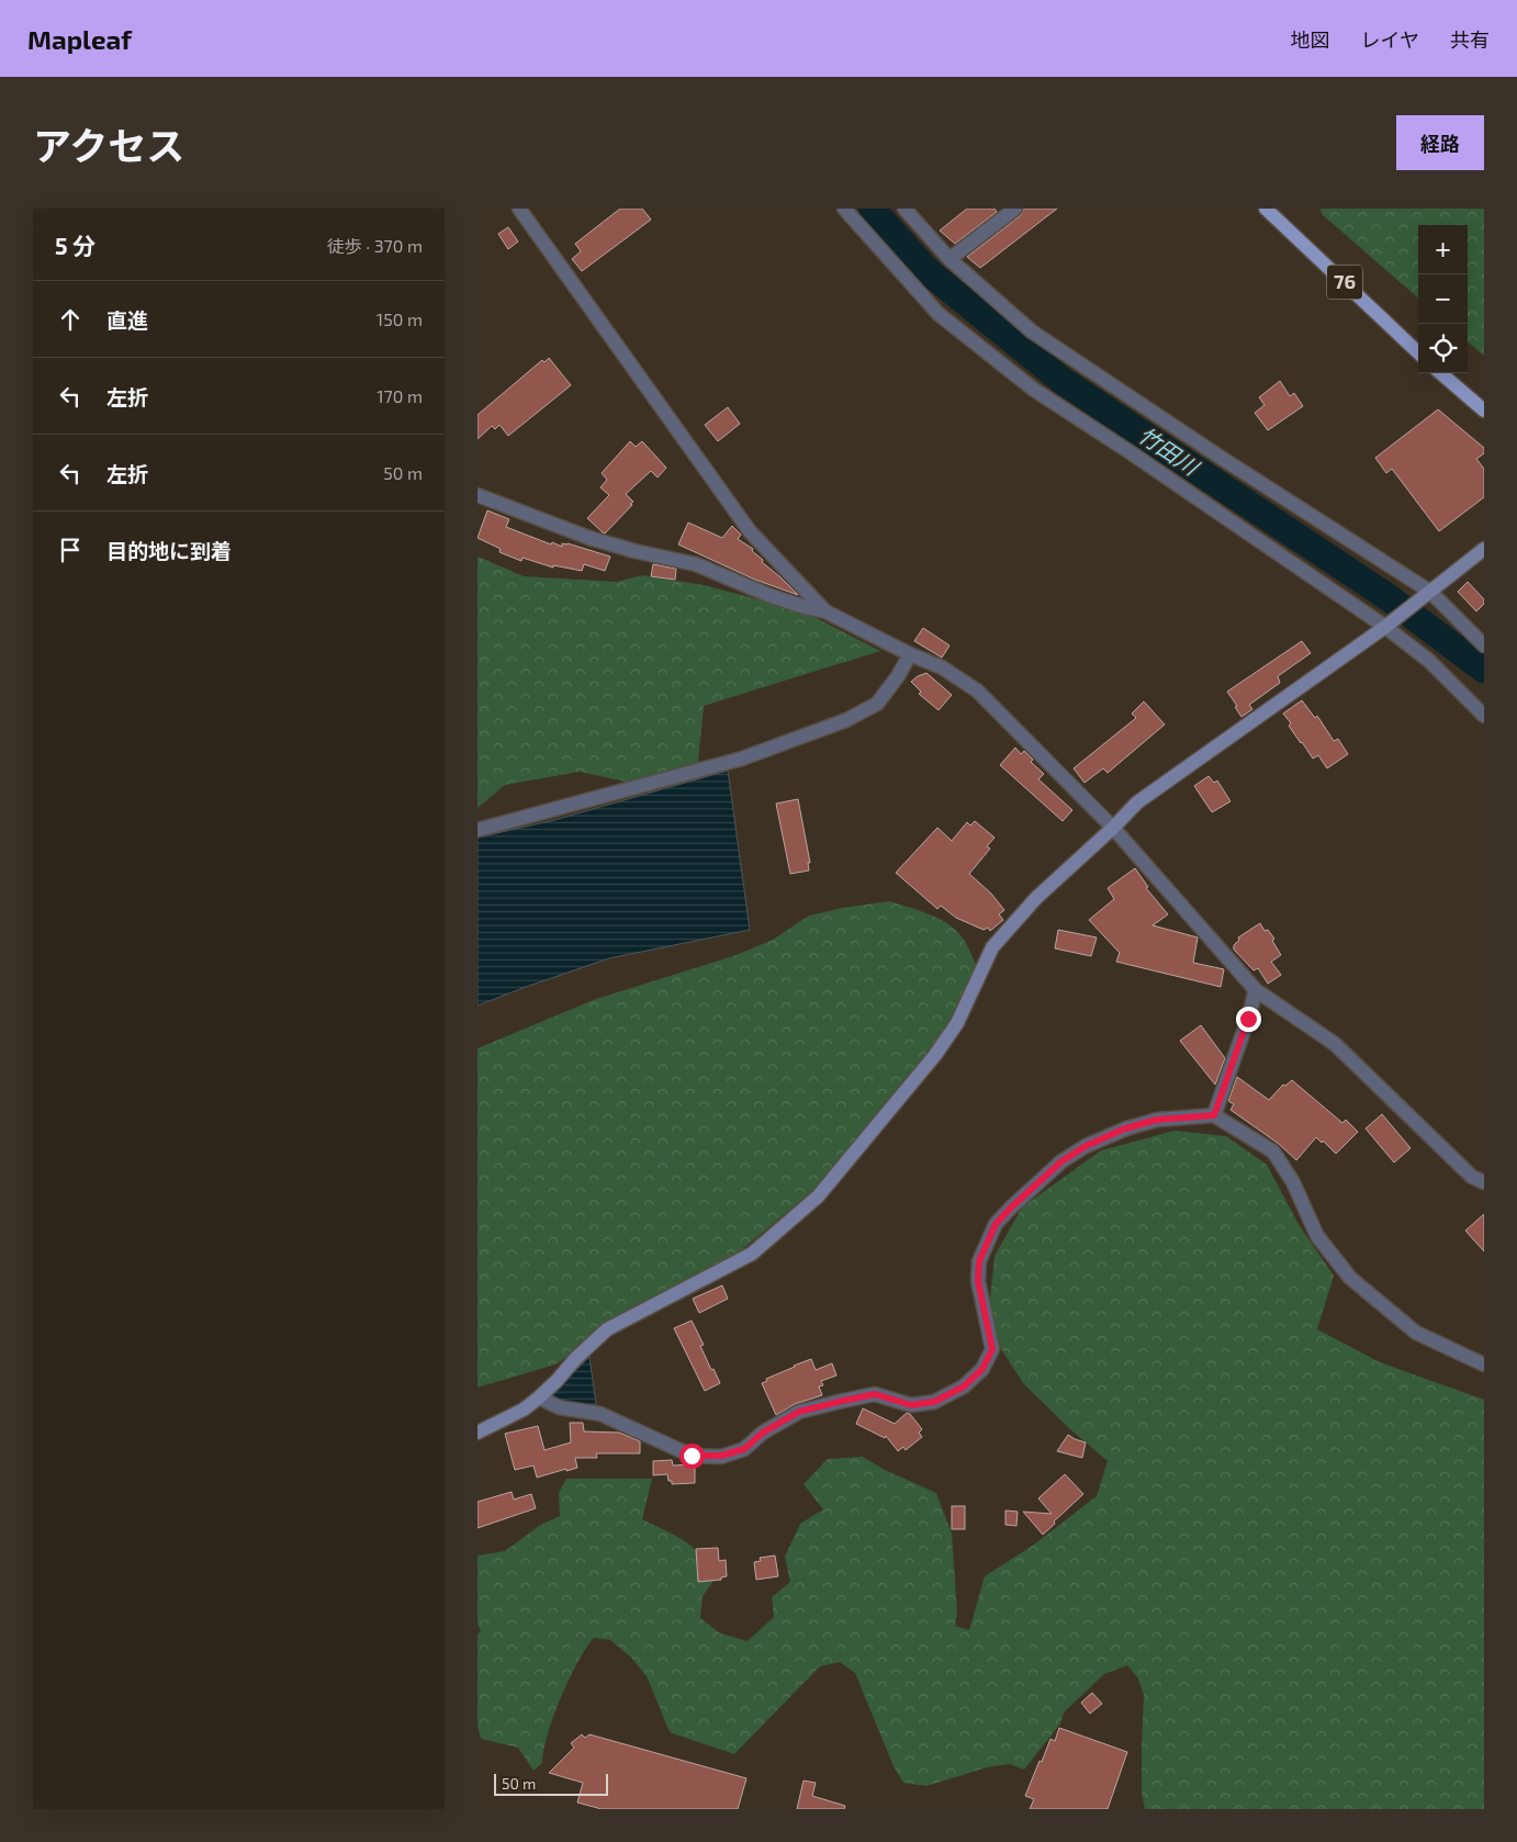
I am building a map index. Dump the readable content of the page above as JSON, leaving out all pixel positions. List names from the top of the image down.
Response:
{
  "streets": {
    "main road": ["76"]
  },
  "water": ["竹田川"],
  "scale_bar": "50 m",
  "page": {
    "header": "Mapleaf",
    "nav": ["地図", "レイヤ", "共有"],
    "title": "アクセス",
    "buttons": "経路",
    "heading": ["5 分", "徒歩 · 370 m"],
    "map_buttons": ["+", "−"],
    "list": [
      ["直進", "150 m"],
      ["左折", "170 m"],
      ["左折", "50 m"],
      "目的地に到着"
    ],
    "scale": "50 m"
  }
}
